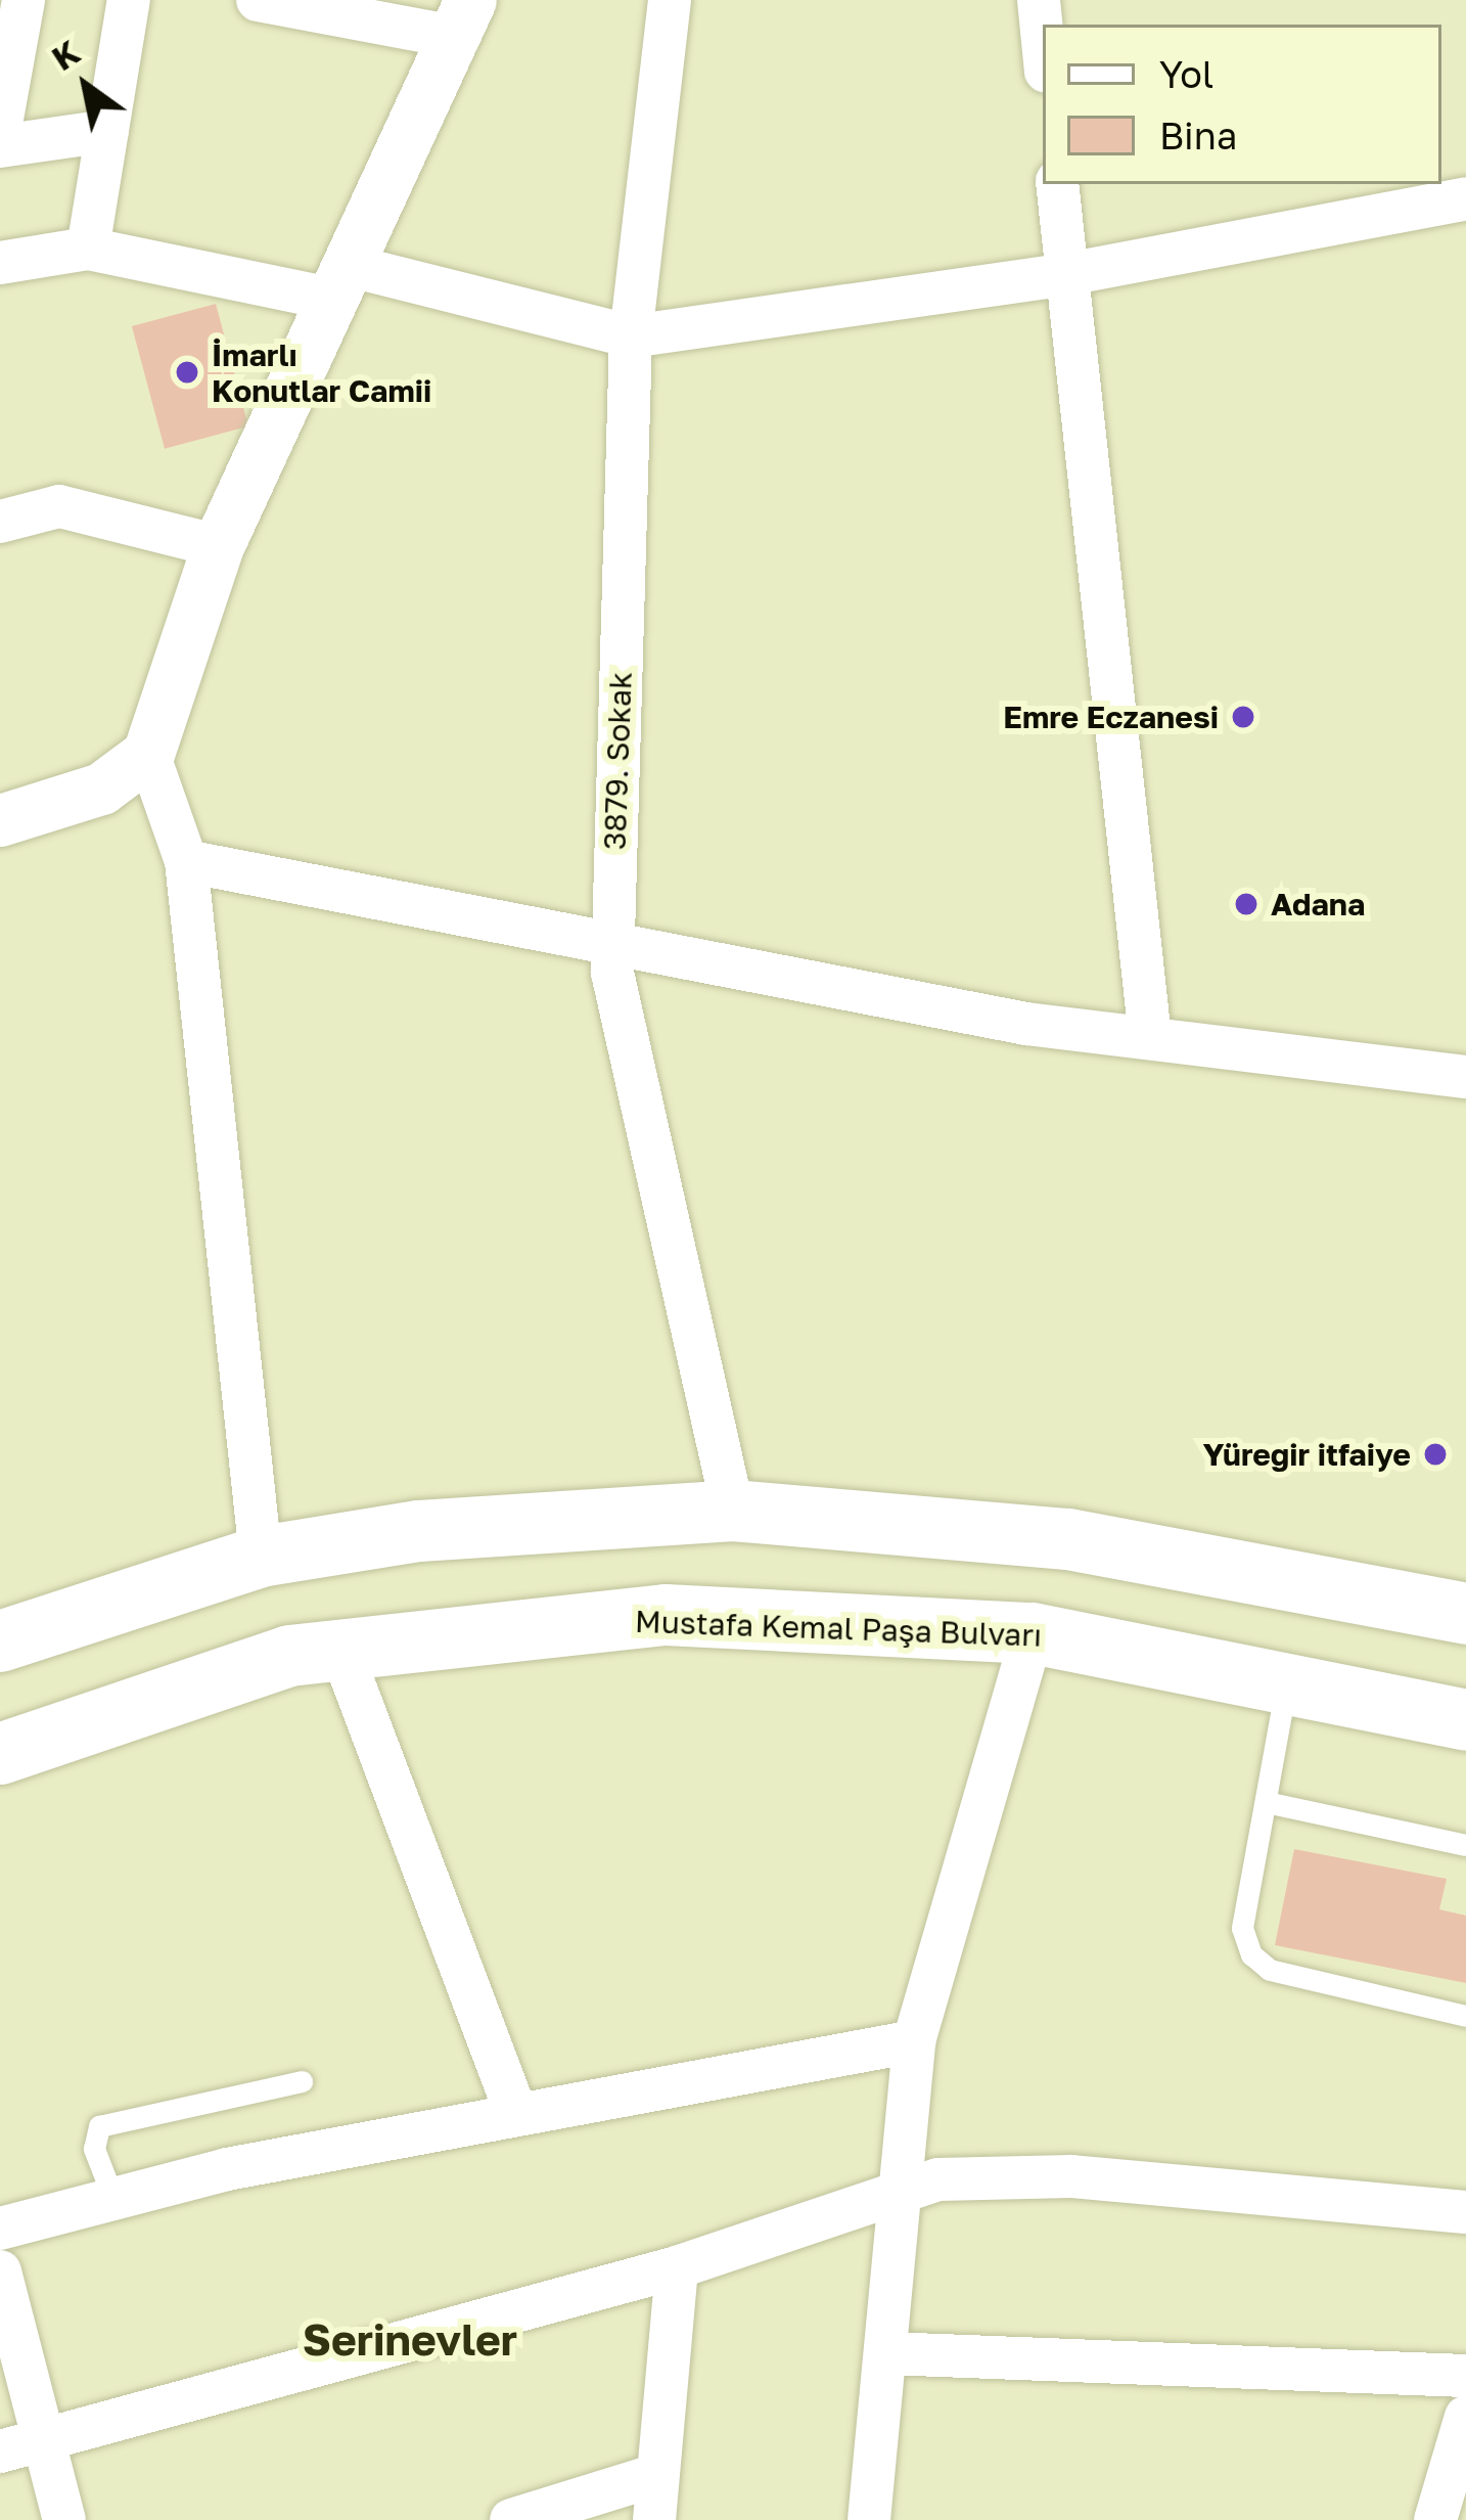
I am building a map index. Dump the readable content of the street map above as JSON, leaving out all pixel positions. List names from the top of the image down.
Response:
{
  "streets": {
    "main road": ["Mustafa Kemal Paşa Bulvarı"],
    "street": ["3879. Sokak"]
  },
  "districts": ["Serinevler"],
  "places": [
    "İmarlı Konutlar Camii",
    "Emre Eczanesi",
    "Adana",
    "Yüreğir itfaiye"
  ],
  "legend": ["Yol", "Bina"],
  "north": "top left"
}
